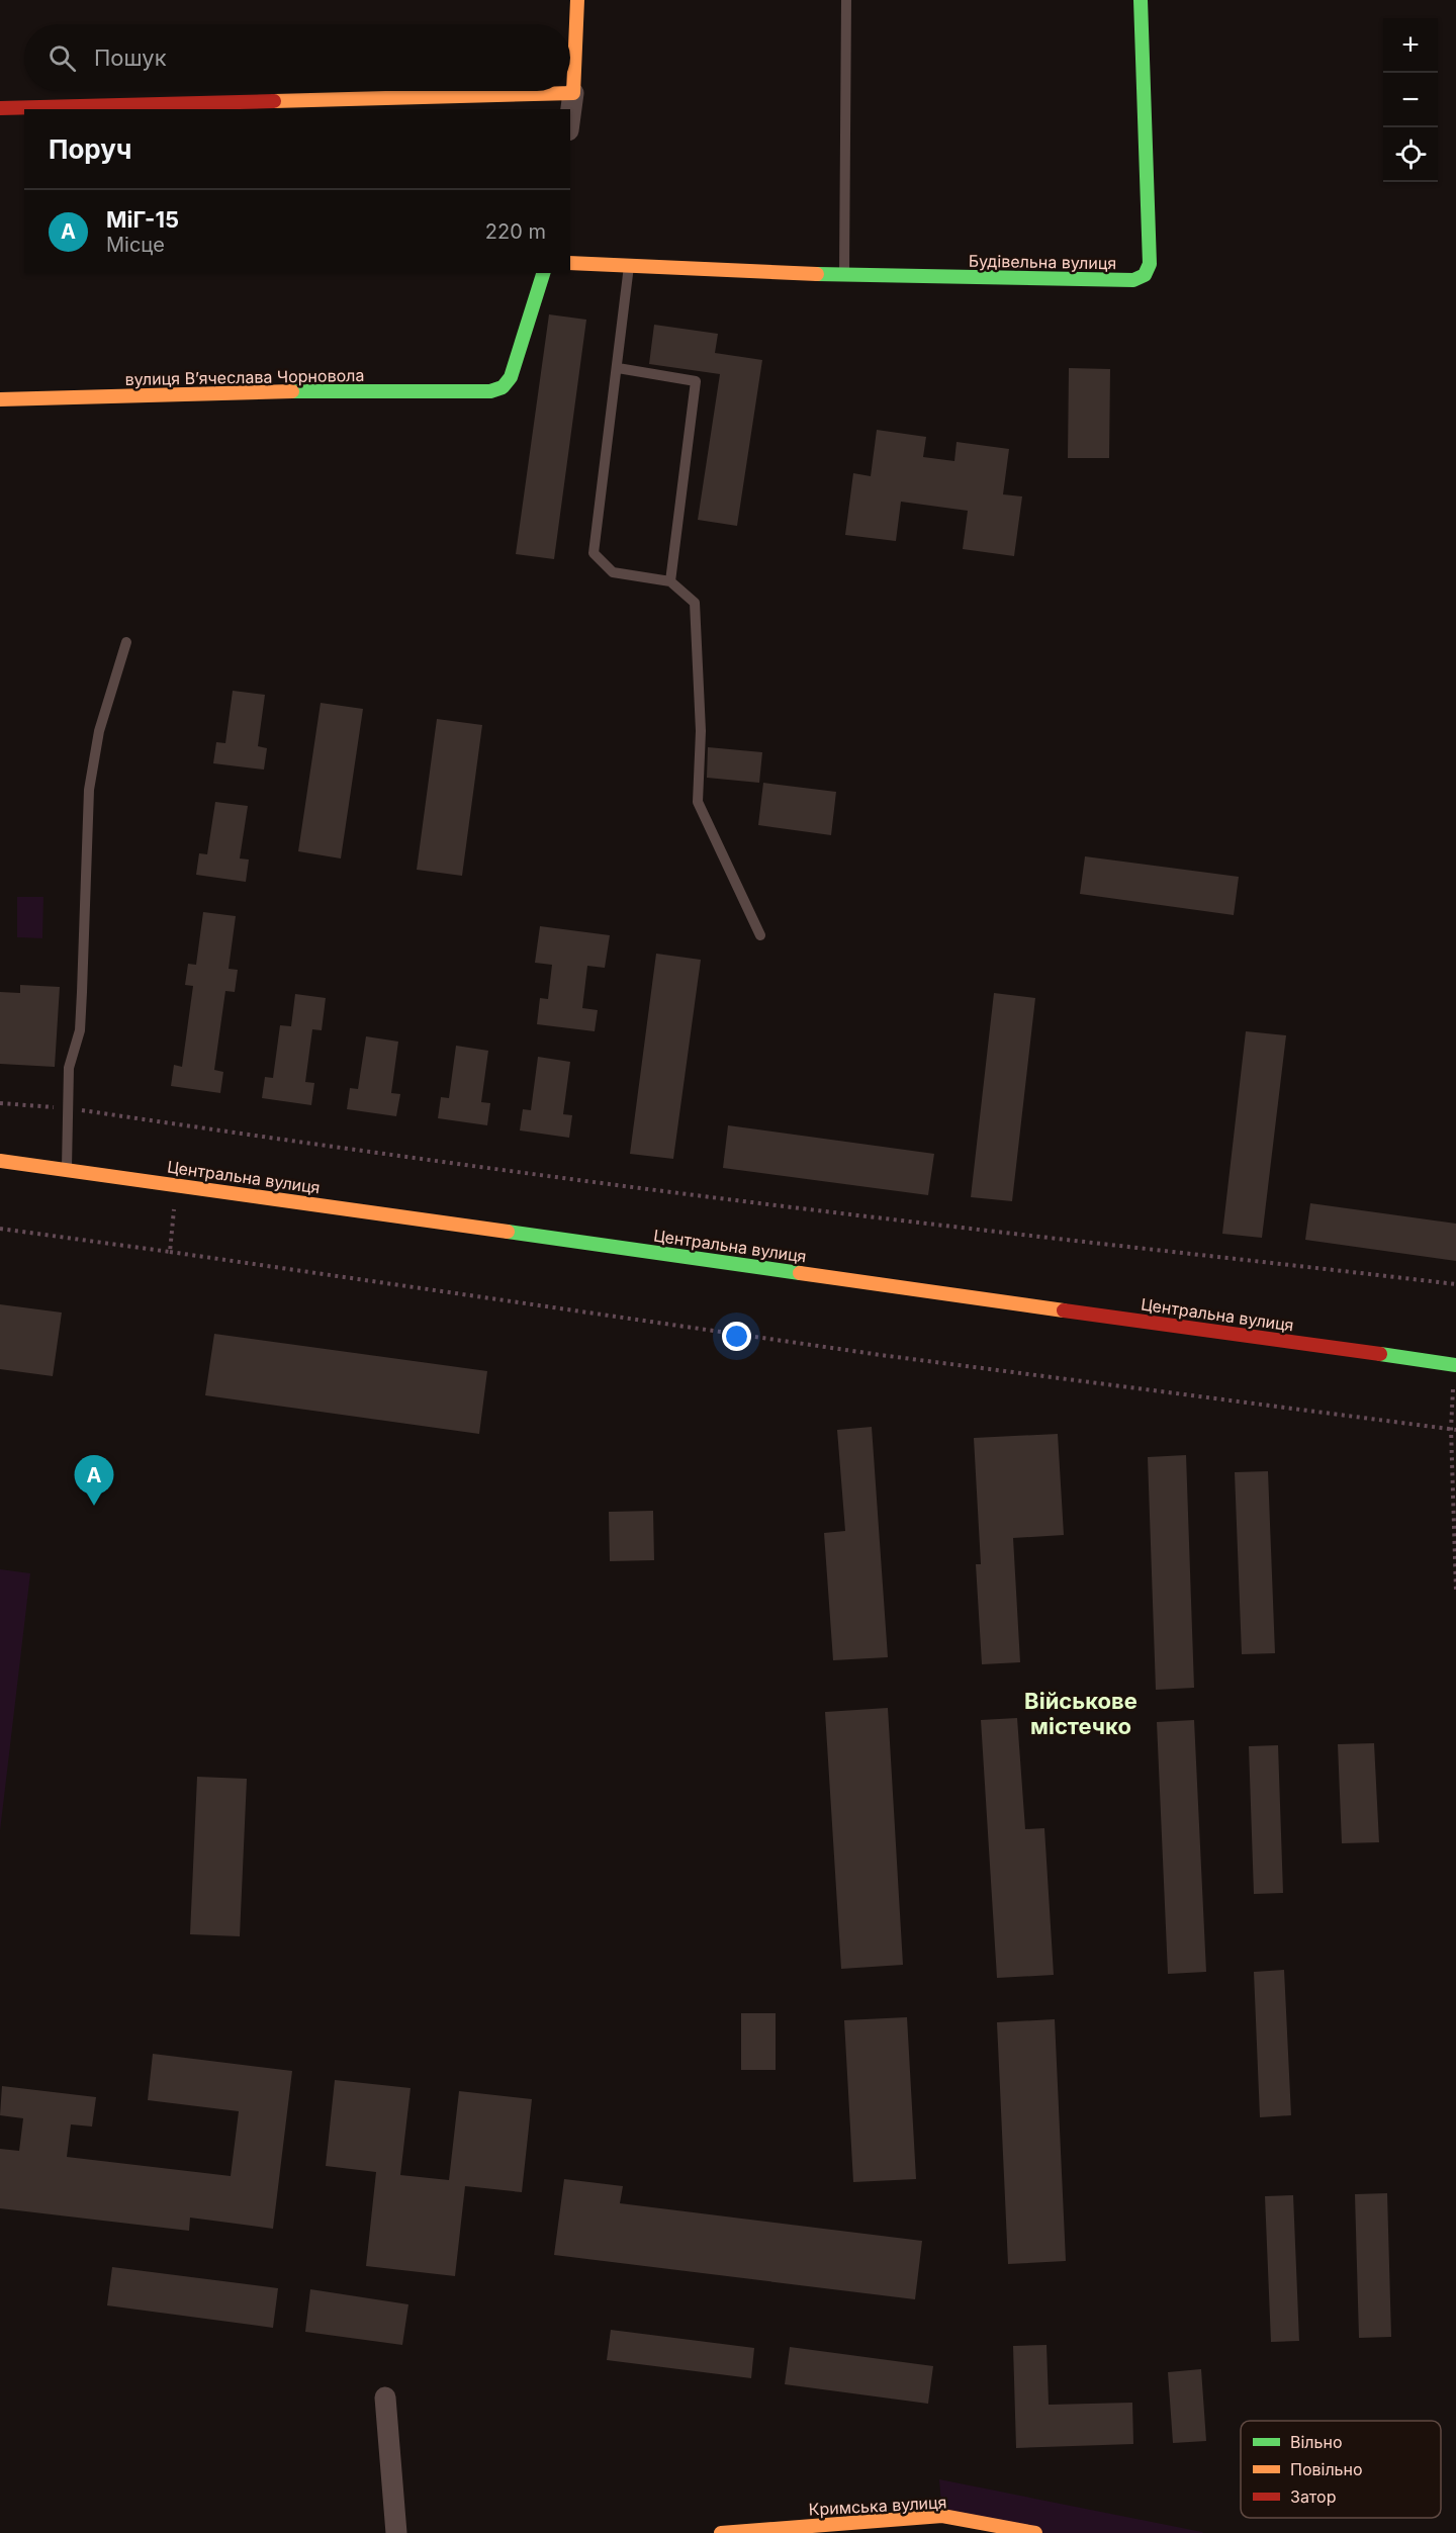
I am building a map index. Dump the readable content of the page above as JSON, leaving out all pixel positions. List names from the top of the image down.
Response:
{
  "streets": {
    "main road": [
      "Будівельна вулиця",
      "вулиця Вʼячеслава Чорновола",
      "Центральна вулиця",
      "Кримська вулиця"
    ]
  },
  "districts": ["Військове містечко"],
  "legend": ["Вільно", "Повільно", "Затор"],
  "page": {
    "map_buttons": ["+", "−"],
    "search": "Пошук",
    "heading": "Поруч",
    "list": [
      {
        "mark": "A",
        "name": "МіГ-15",
        "note": "Місце",
        "value": "220 m"
      }
    ],
    "pins": "A"
  }
}
